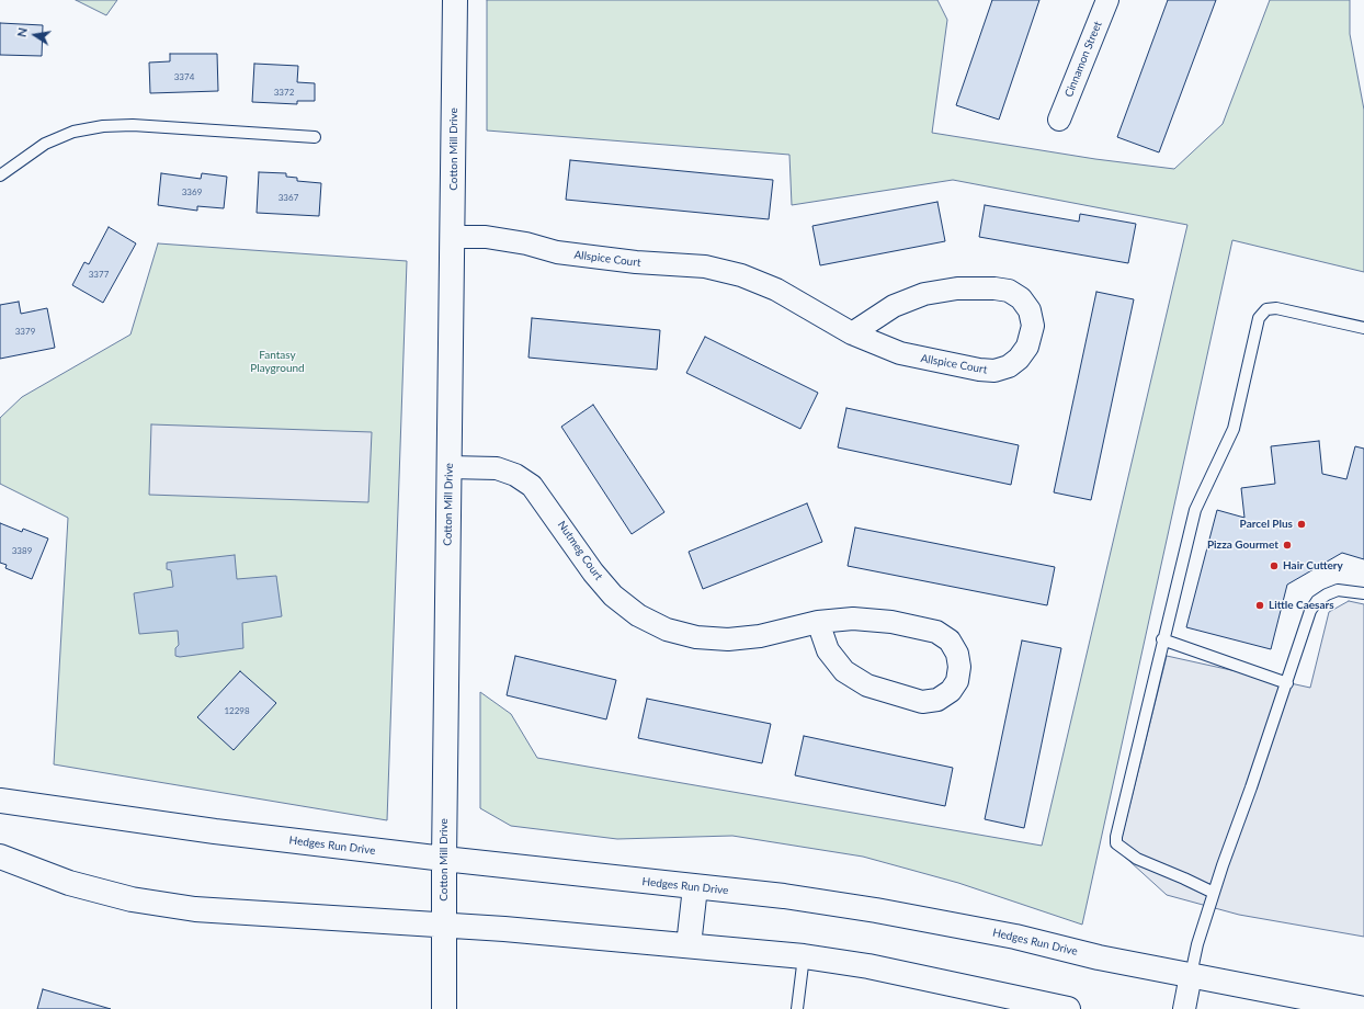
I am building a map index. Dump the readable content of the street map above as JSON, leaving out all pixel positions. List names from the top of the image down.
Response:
{
  "streets": {
    "street": [
      "Cinnamon Street",
      "Cotton Mill Drive",
      "Allspice Court",
      "Nutmeg Court",
      "Hedges Run Drive"
    ]
  },
  "crossings": [
    ["Cotton Mill Drive", "Allspice Court"],
    ["Cotton Mill Drive", "Nutmeg Court"],
    ["Cotton Mill Drive", "Hedges Run Drive"]
  ],
  "parks": ["Fantasy Playground"],
  "places": [
    "Parcel Plus",
    "Pizza Gourmet",
    "Hair Cuttery",
    "Little Caesars"
  ],
  "house_numbers": [
    "3374",
    "3372",
    "3369",
    "3367",
    "3377",
    "3379",
    "3389",
    "12298"
  ],
  "north": "left"
}
